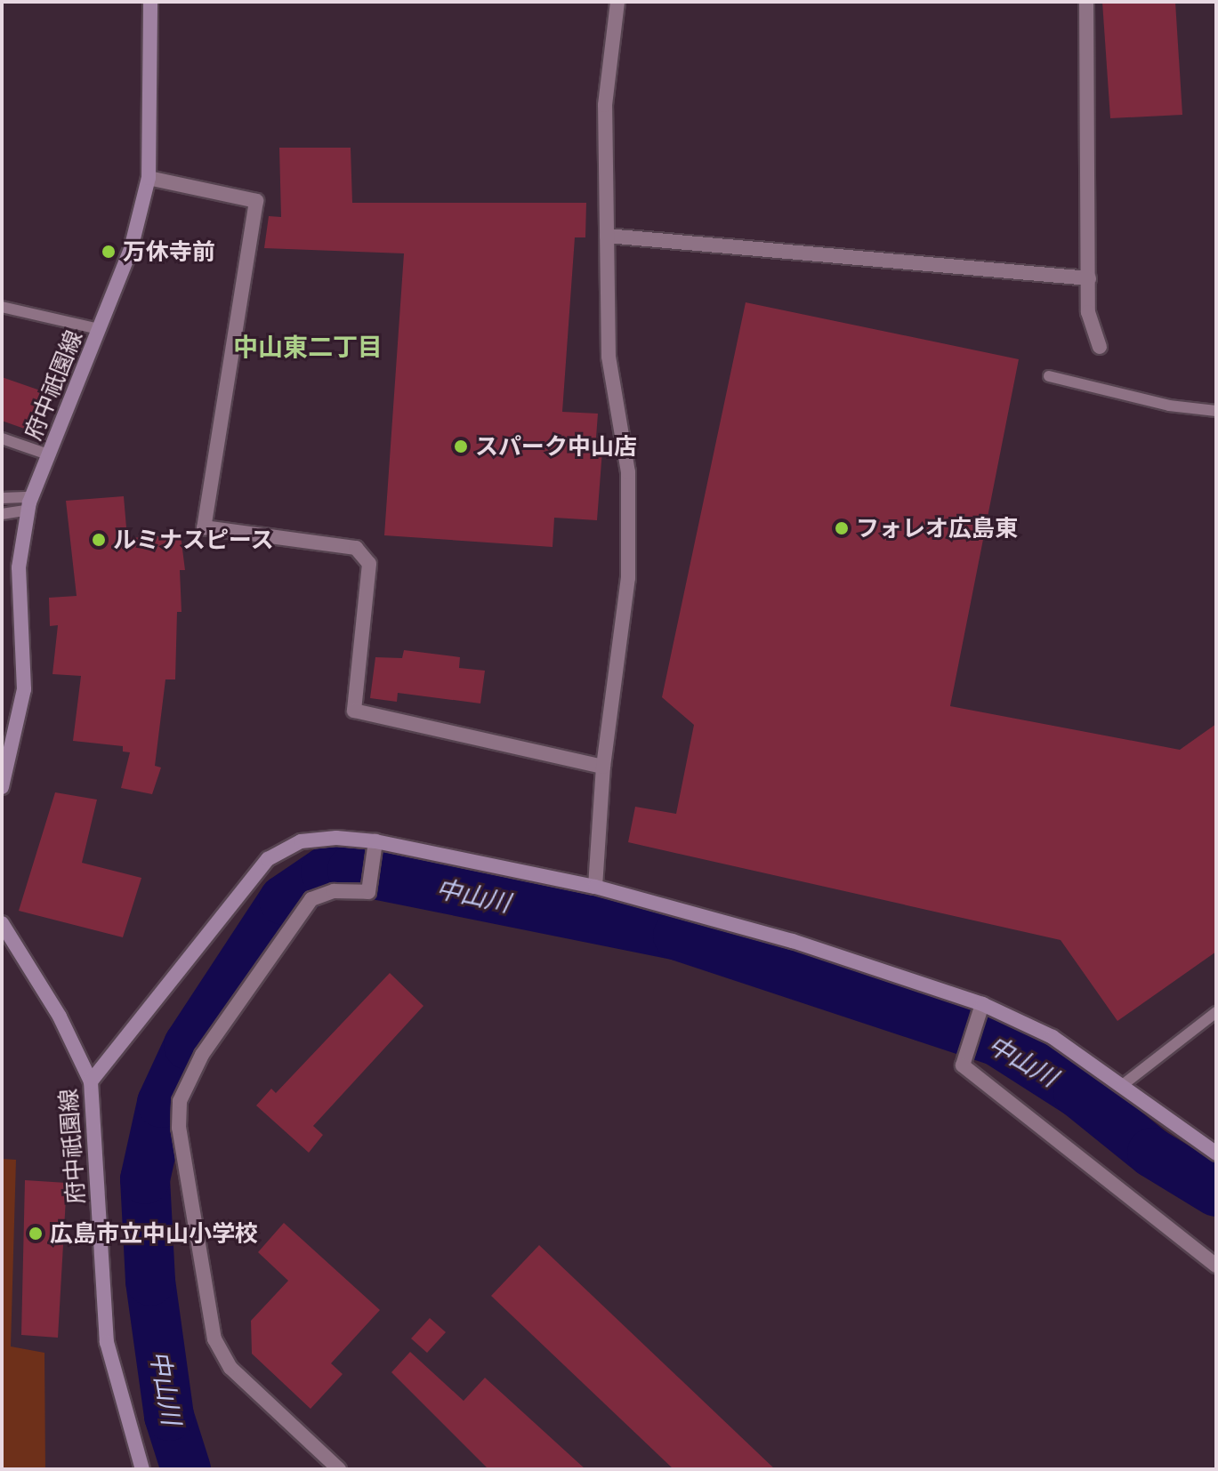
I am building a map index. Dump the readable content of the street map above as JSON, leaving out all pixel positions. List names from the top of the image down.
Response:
{
  "streets": {
    "main road": ["府中祇園線"]
  },
  "districts": ["中山東二丁目"],
  "water": ["中山川"],
  "places": [
    "万休寺前",
    "スパーク中山店",
    "フォレオ広島東",
    "ルミナスピース",
    "広島市立中山小学校"
  ]
}
